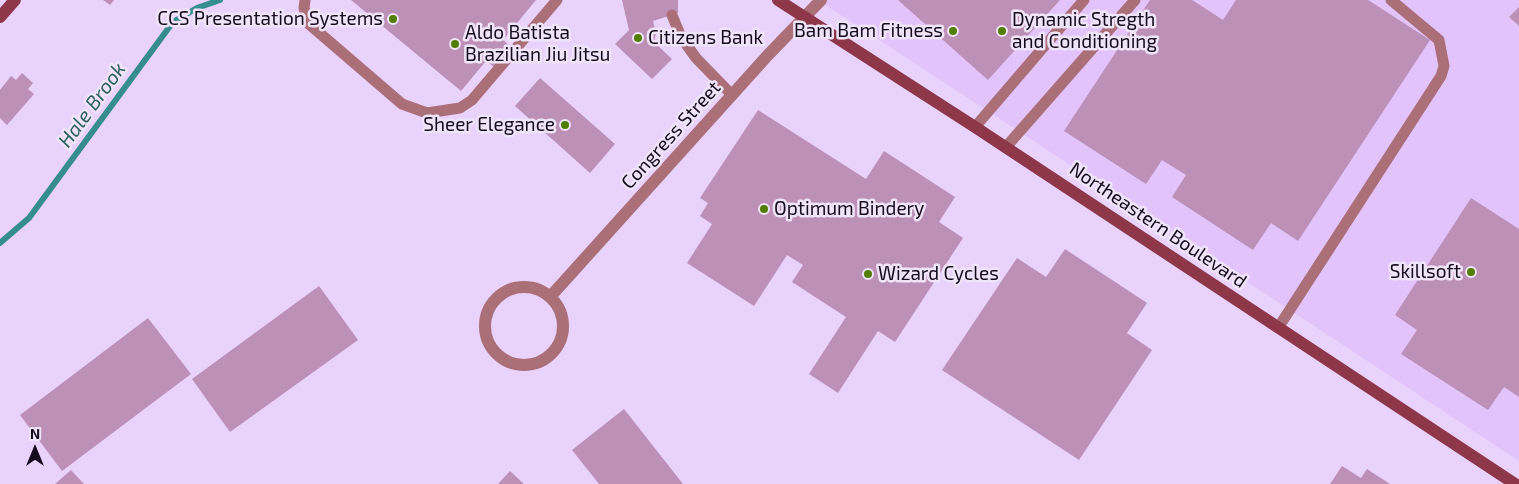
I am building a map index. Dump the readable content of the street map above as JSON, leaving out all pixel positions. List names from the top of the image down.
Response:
{
  "streets": {
    "street": ["Congress Street", "Northeastern Boulevard"]
  },
  "crossings": [
    ["Congress Street", "Northeastern Boulevard"]
  ],
  "water": ["Hale Brook"],
  "places": [
    "CCS Presentation Systems",
    "Bam Bam Fitness",
    "Dynamic Stregth and Conditioning",
    "Citizens Bank",
    "Aldo Batista Brazilian Jiu Jitsu",
    "Sheer Elegance",
    "Optimum Bindery",
    "Skillsoft",
    "Wizard Cycles"
  ],
  "north": "top"
}
